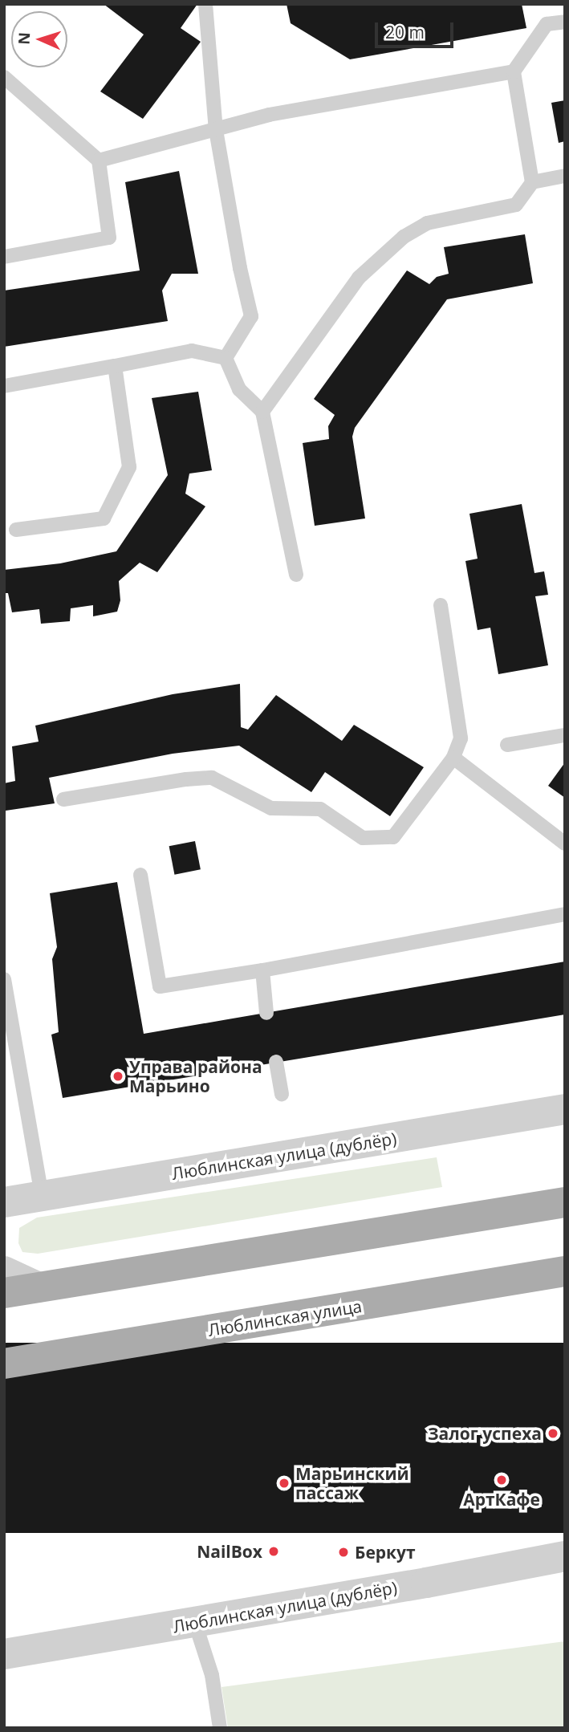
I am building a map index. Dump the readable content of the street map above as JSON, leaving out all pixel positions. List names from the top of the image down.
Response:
{
  "streets": {
    "main road": ["Люблинская улица"],
    "street": ["Люблинская улица (дублёр)"]
  },
  "places": [
    "Управа района Марьино",
    "Залог успеха",
    "АртКафе",
    "Марьинский пассаж",
    "NailBox",
    "Беркут"
  ],
  "scale_bar": "20 m",
  "north": "left"
}
